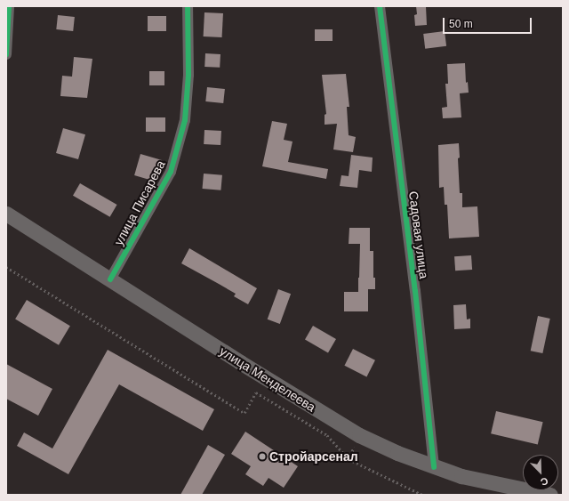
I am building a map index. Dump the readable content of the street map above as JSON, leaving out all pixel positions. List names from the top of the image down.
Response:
{
  "streets": {
    "main road": ["улица Менделеева"],
    "street": ["улица Писарева", "Садовая улица"]
  },
  "crossings": [
    ["улица Писарева", "улица Менделеева"],
    ["Садовая улица", "улица Менделеева"]
  ],
  "places": ["Стройарсенал"],
  "scale_bar": "50 m",
  "north": "bottom right"
}
